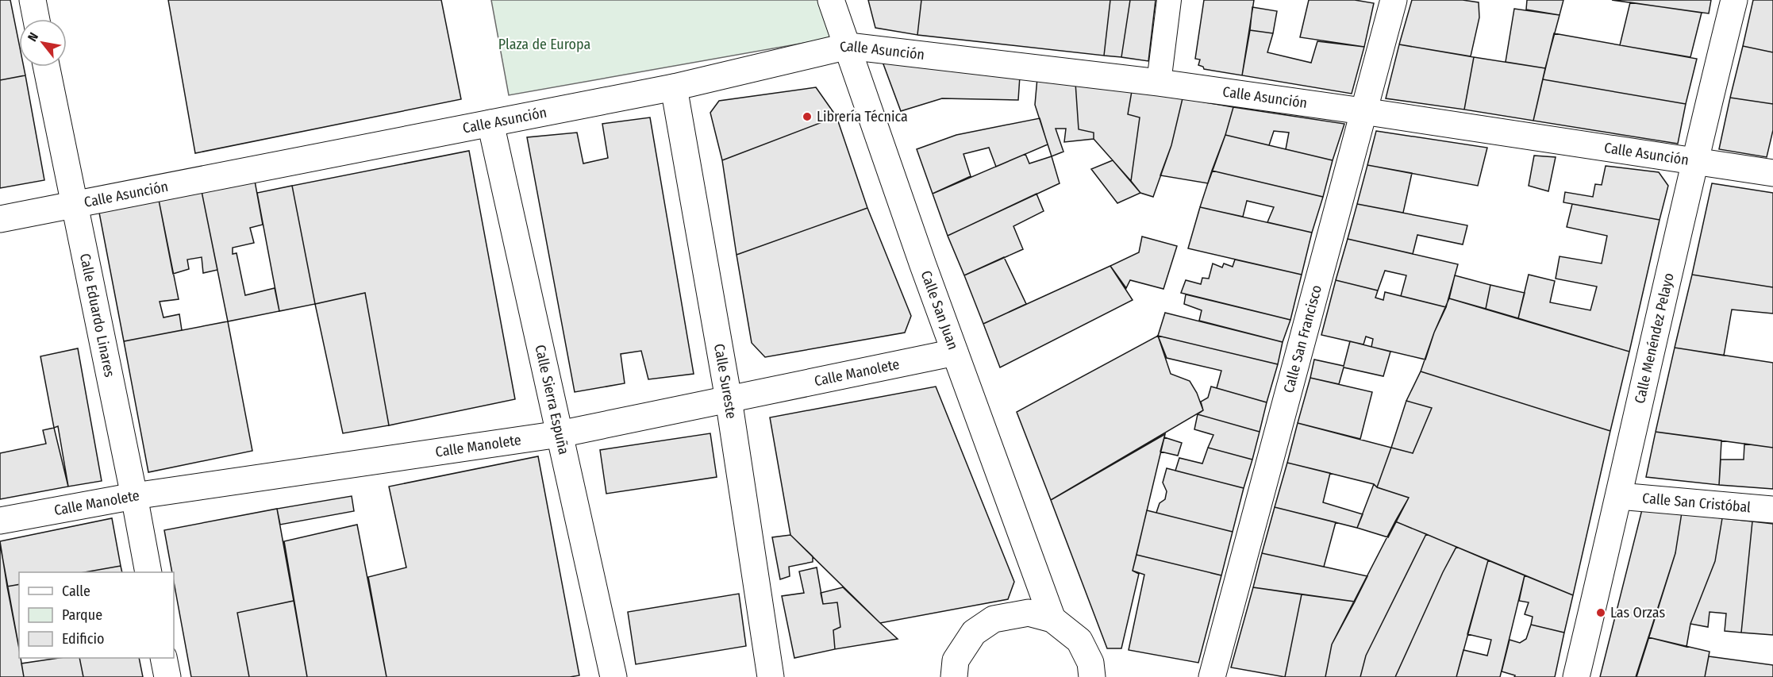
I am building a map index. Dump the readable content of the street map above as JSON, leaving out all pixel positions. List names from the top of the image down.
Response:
{
  "streets": {
    "street": [
      "Calle Asunción",
      "Calle San Juan",
      "Calle Eduardo Linares",
      "Calle San Francisco",
      "Calle Menéndez Pelayo",
      "Calle Manolete",
      "Calle Sureste",
      "Calle Sierra Espuña",
      "Calle San Cristóbal"
    ]
  },
  "crossings": [
    ["Calle Asunción", "Calle San Juan"],
    ["Calle Asunción", "Calle Eduardo Linares"],
    ["Calle Asunción", "Calle San Francisco"],
    ["Calle Asunción", "Calle Menéndez Pelayo"],
    ["Calle Asunción", "Calle Sureste"],
    ["Calle Asunción", "Calle Sierra Espuña"],
    ["Calle San Juan", "Calle Manolete"],
    ["Calle Eduardo Linares", "Calle Manolete"],
    ["Calle Menéndez Pelayo", "Calle San Cristóbal"],
    ["Calle Manolete", "Calle Sureste"],
    ["Calle Manolete", "Calle Sierra Espuña"]
  ],
  "parks": ["Plaza de Europa"],
  "places": ["Librería Técnica", "Las Orzas"],
  "legend": ["Calle", "Parque", "Edificio"],
  "north": "top left"
}
